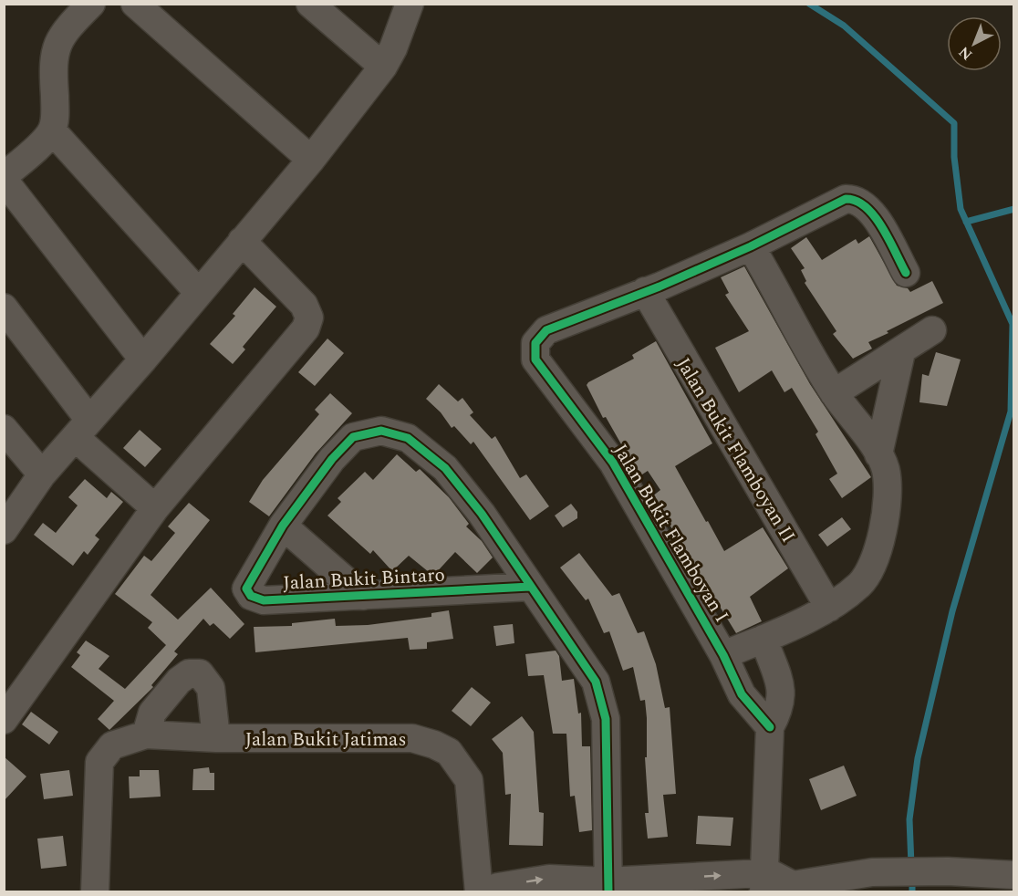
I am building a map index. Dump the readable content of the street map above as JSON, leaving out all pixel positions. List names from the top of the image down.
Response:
{
  "streets": {
    "street": [
      "Jalan Bukit Flamboyan II",
      "Jalan Bukit Flamboyan I",
      "Jalan Bukit Bintaro",
      "Jalan Bukit Jatimas"
    ]
  },
  "crossings": [
    ["Jalan Bukit Flamboyan II", "Jalan Bukit Flamboyan I"]
  ],
  "north": "bottom left"
}
